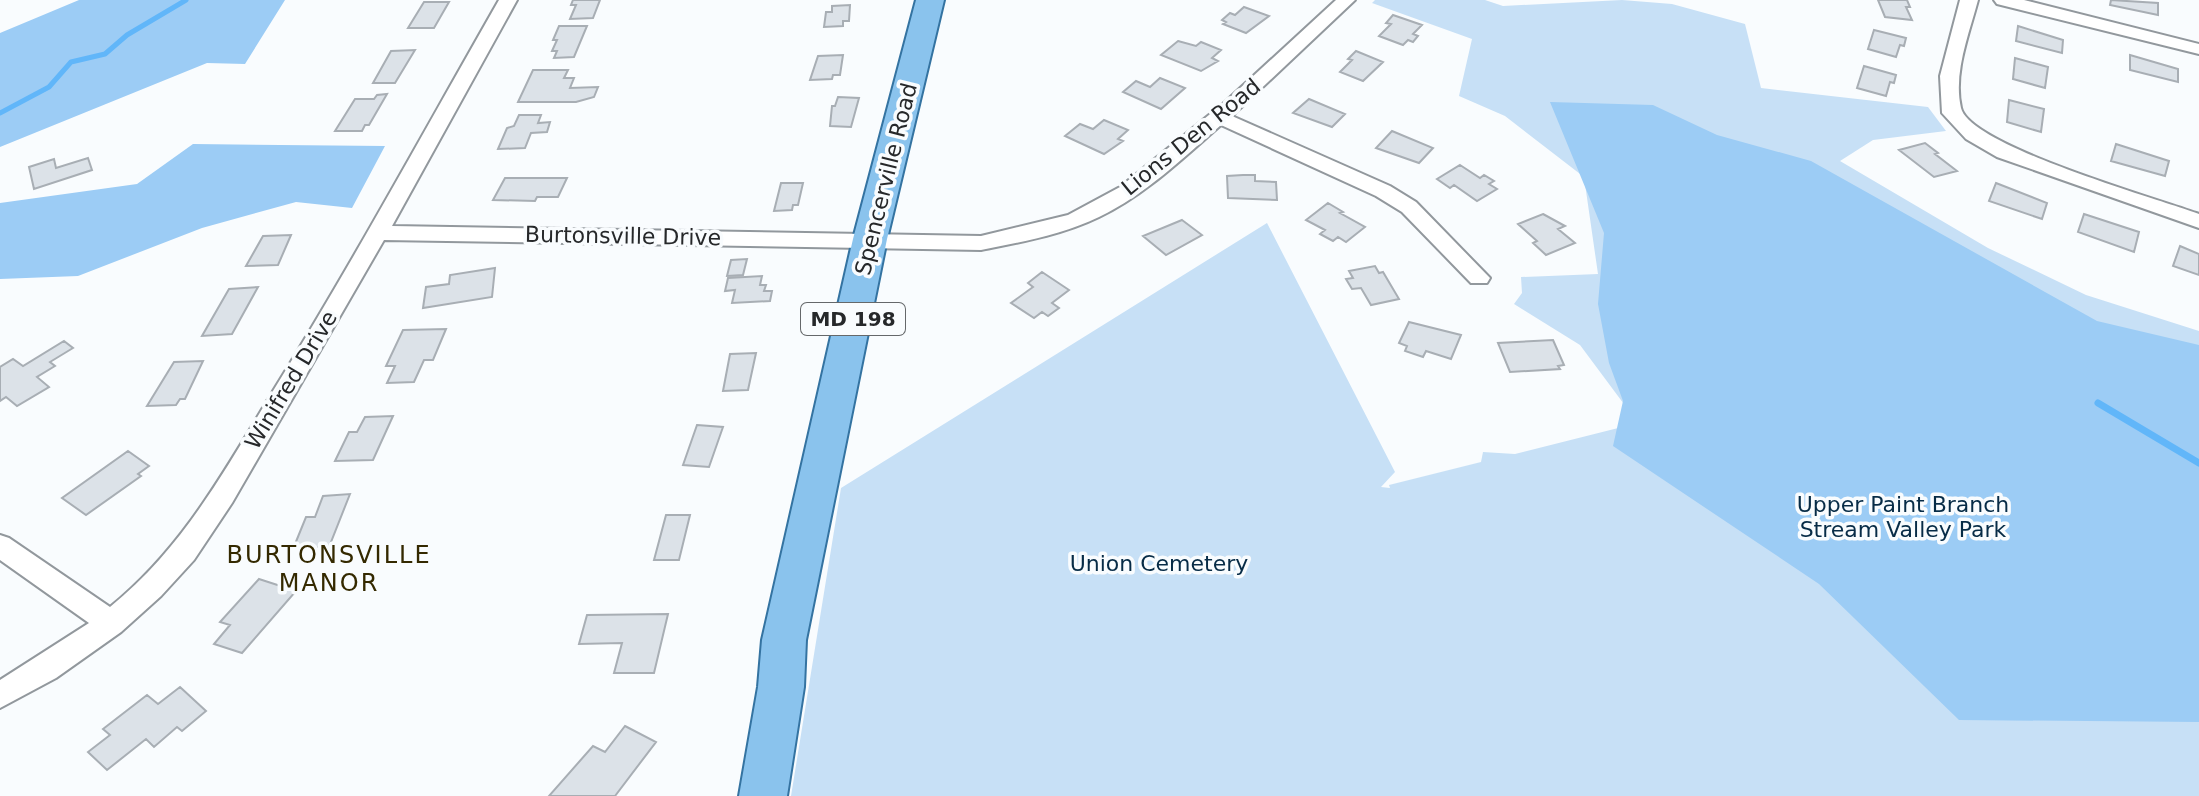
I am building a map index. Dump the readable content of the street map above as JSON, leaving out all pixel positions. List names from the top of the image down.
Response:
{
  "streets": {
    "main road": ["Spencerville Road", "MD 198"],
    "street": ["Lions Den Road", "Burtonsville Drive", "Winifred Drive"]
  },
  "crossings": [
    ["Lions Den Road", "Spencerville Road"],
    ["Lions Den Road", "Burtonsville Drive"],
    ["Spencerville Road", "Burtonsville Drive"],
    ["Burtonsville Drive", "Winifred Drive"]
  ],
  "districts": ["BURTONSVILLE MANOR"],
  "parks": ["Upper Paint Branch Stream Valley Park", "Union Cemetery"]
}
